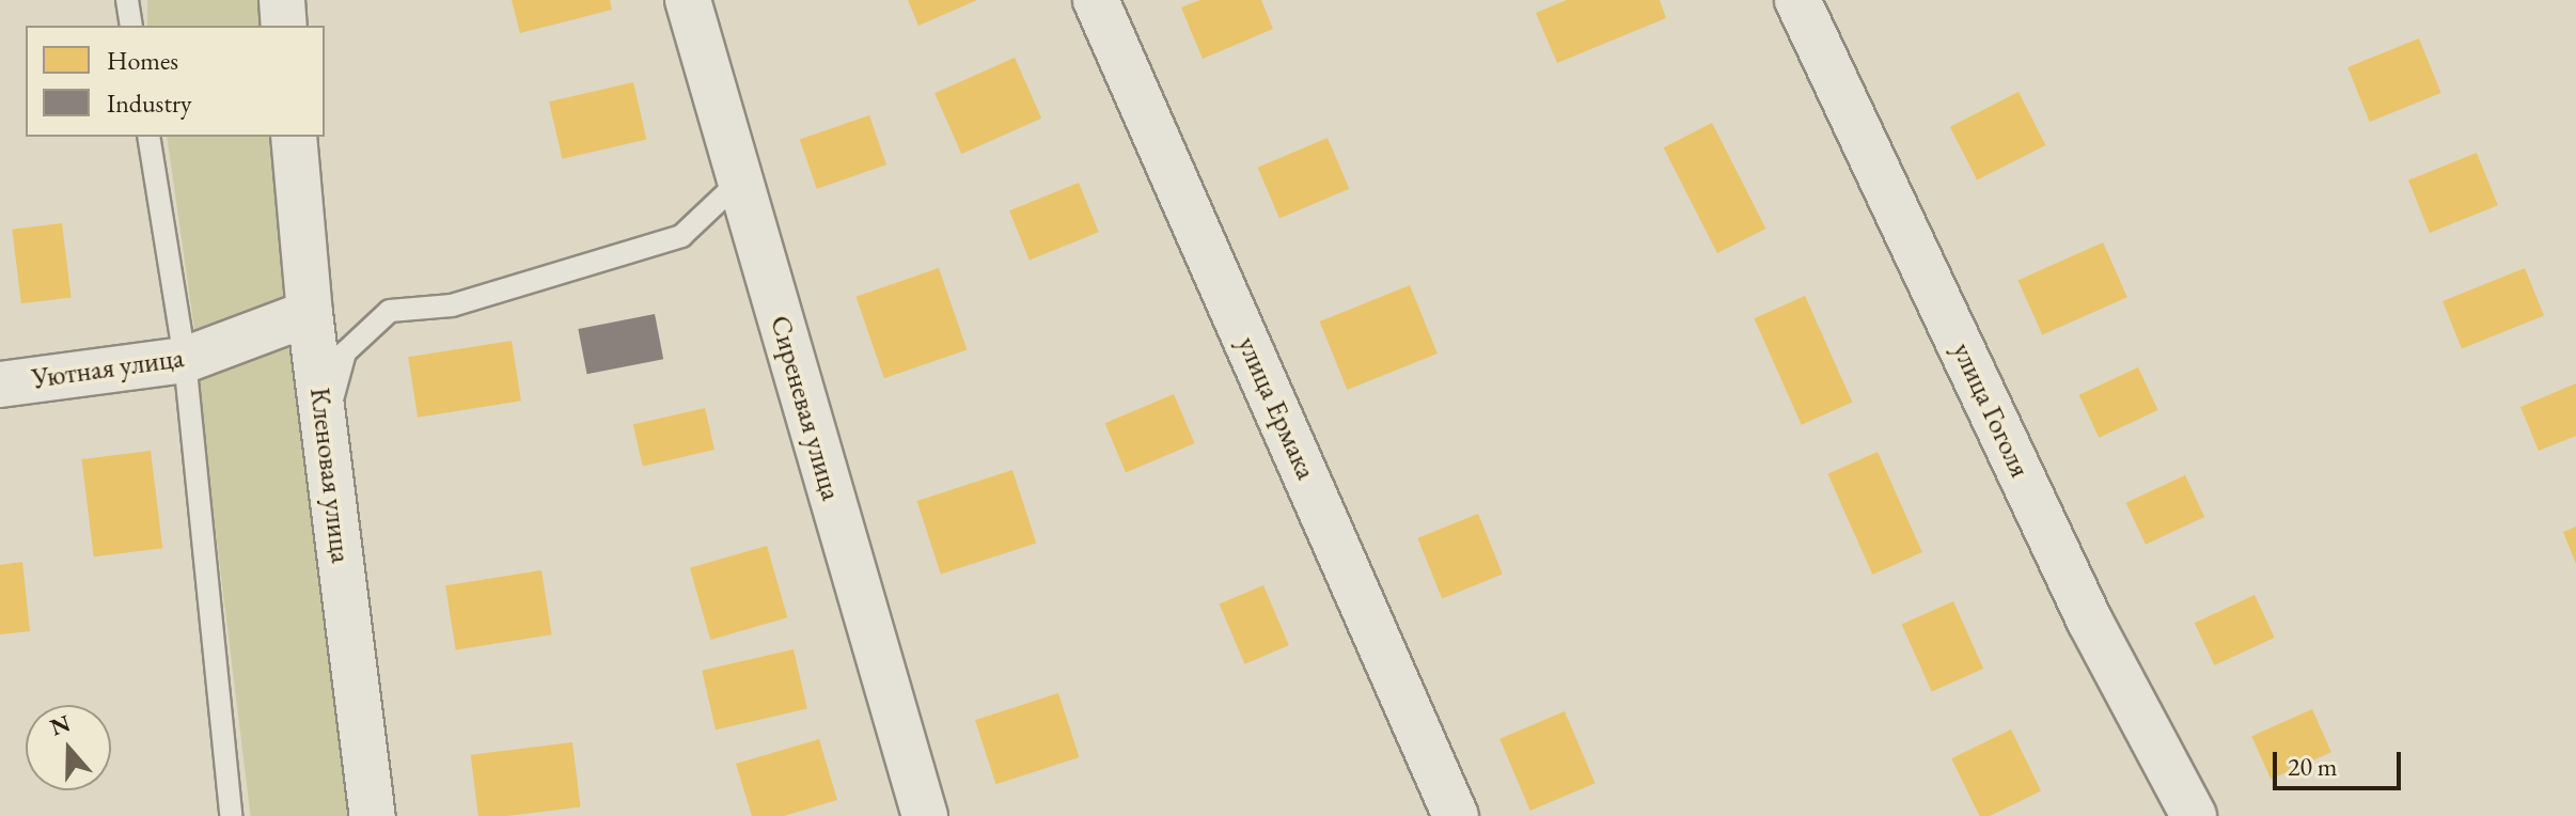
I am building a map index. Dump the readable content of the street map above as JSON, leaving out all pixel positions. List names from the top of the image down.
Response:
{
  "streets": {
    "street": [
      "Уютная улица",
      "Сиреневая улица",
      "улица Ермака",
      "улица Гоголя",
      "Кленовая улица"
    ]
  },
  "crossings": [
    ["Уютная улица", "Кленовая улица"]
  ],
  "legend": ["Homes", "Industry"],
  "scale_bar": "20 m",
  "north": "top"
}
